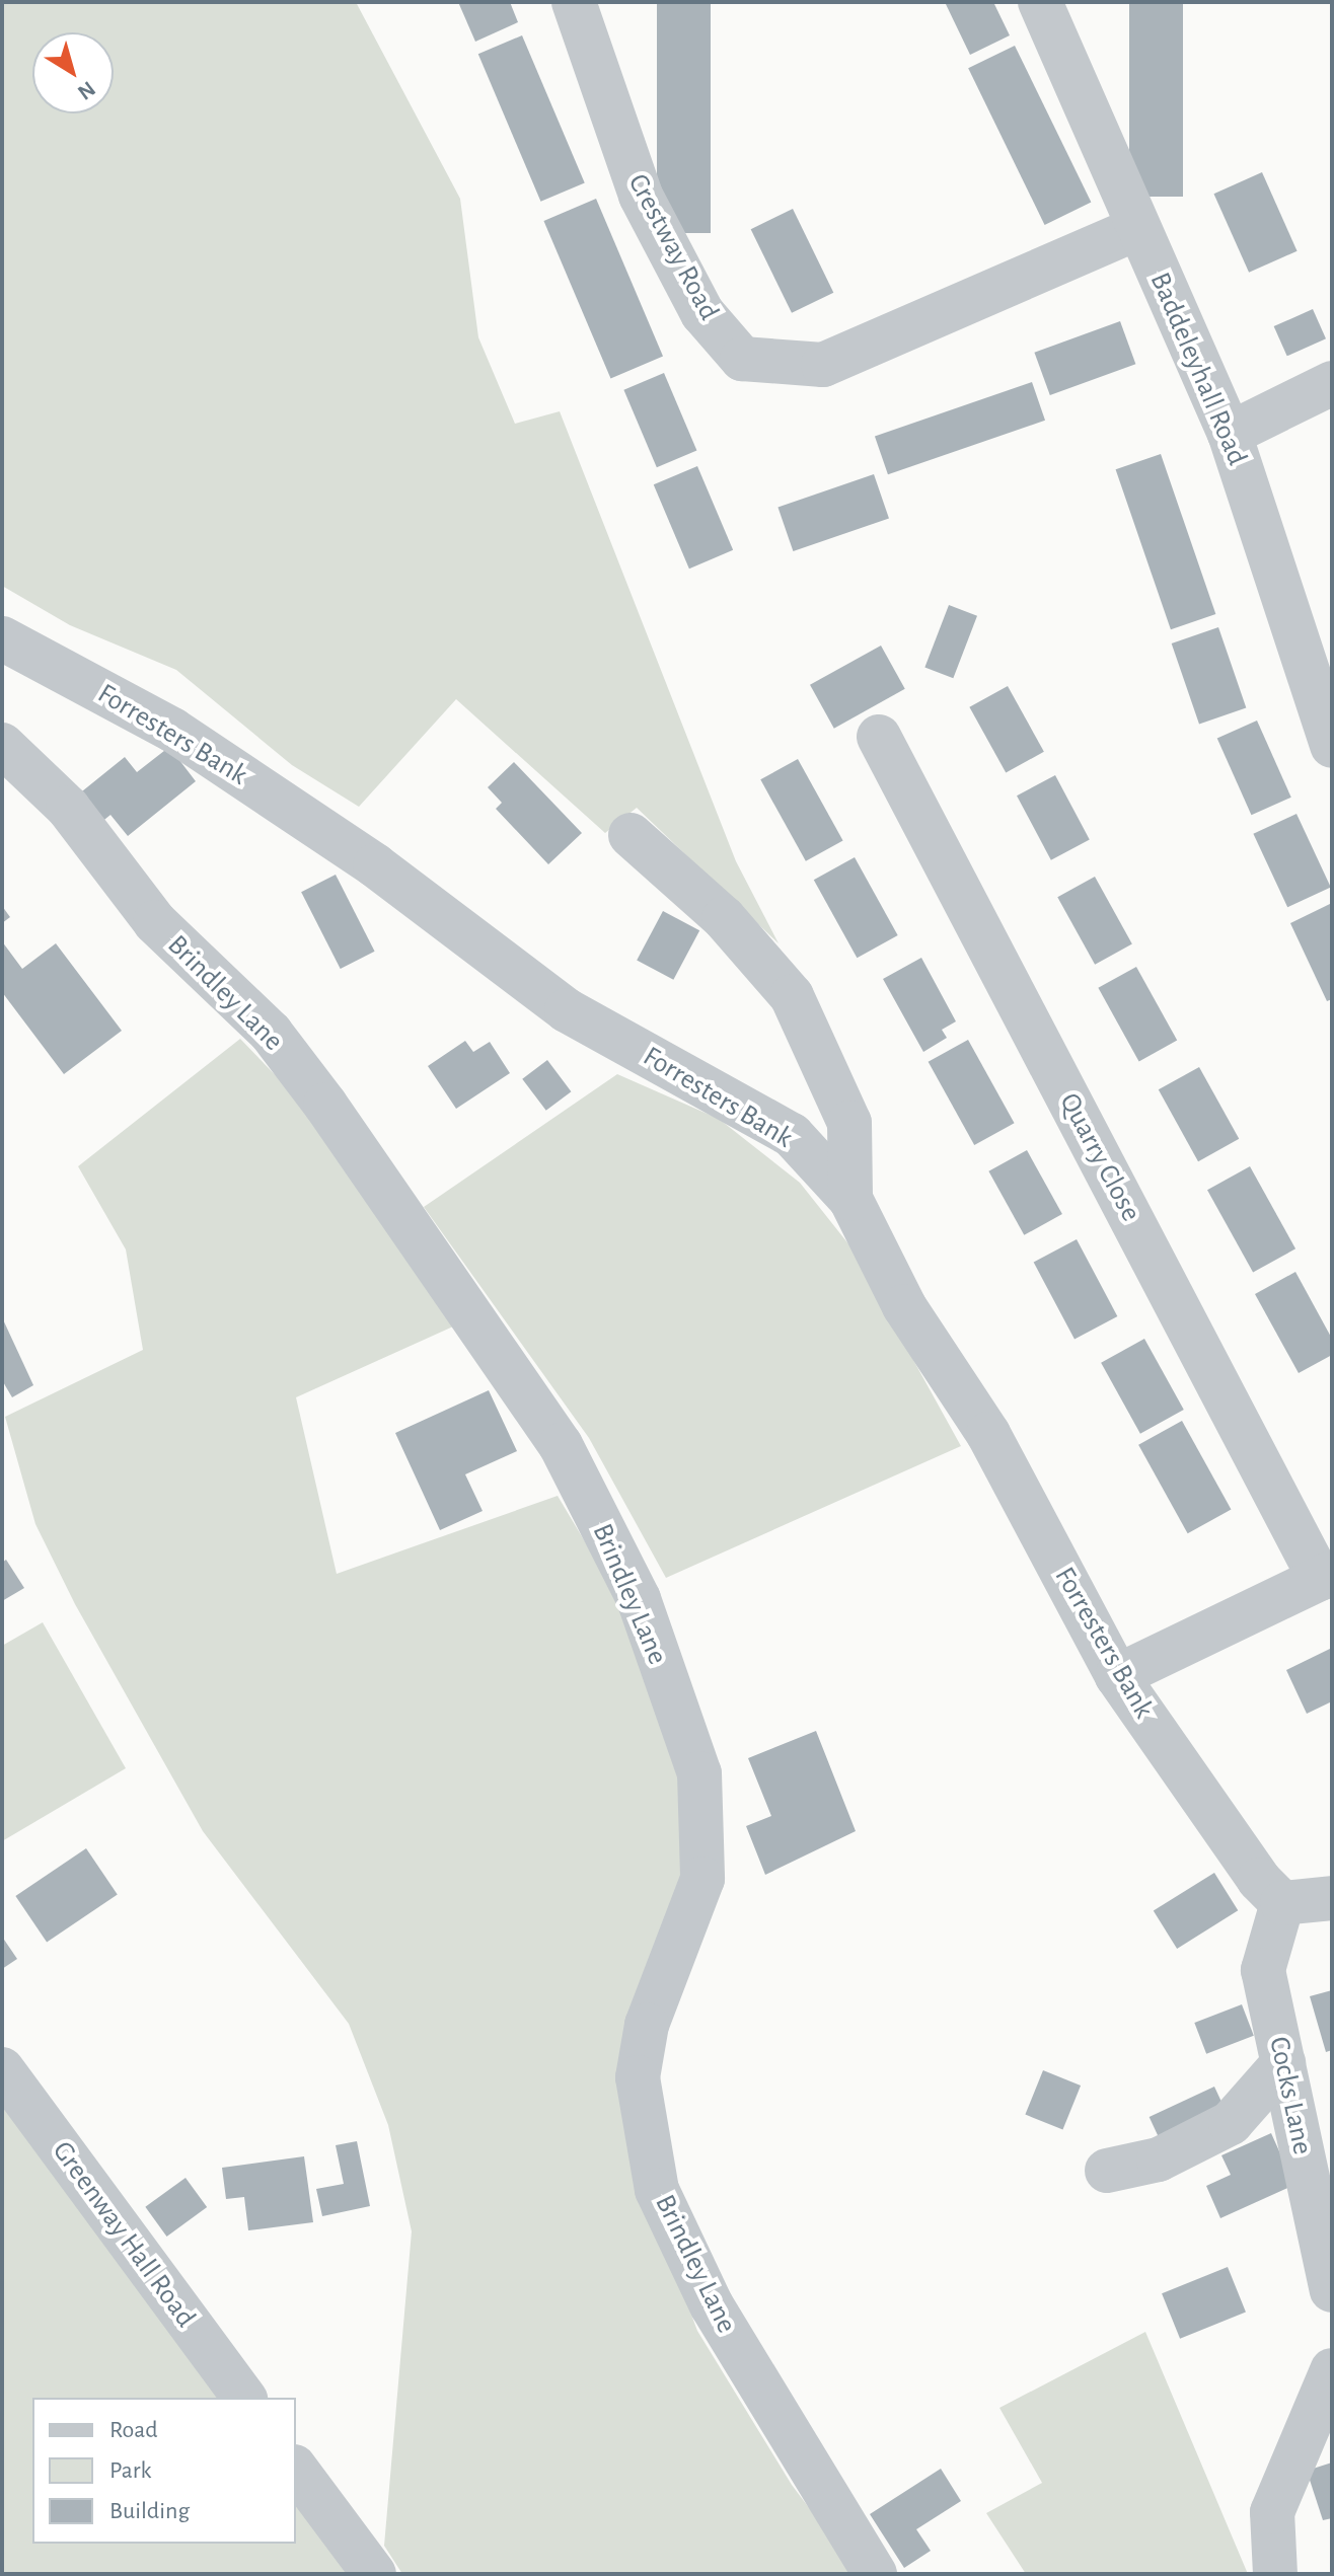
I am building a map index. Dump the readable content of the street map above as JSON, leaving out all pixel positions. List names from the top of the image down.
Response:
{
  "streets": {
    "street": [
      "Crestway Road",
      "Baddeleyhall Road",
      "Forresters Bank",
      "Brindley Lane",
      "Quarry Close",
      "Cocks Lane",
      "Greenway Hall Road"
    ]
  },
  "crossings": [
    ["Crestway Road", "Baddeleyhall Road"],
    ["Forresters Bank", "Cocks Lane"]
  ],
  "legend": ["Road", "Park", "Building"],
  "north": "bottom right"
}
